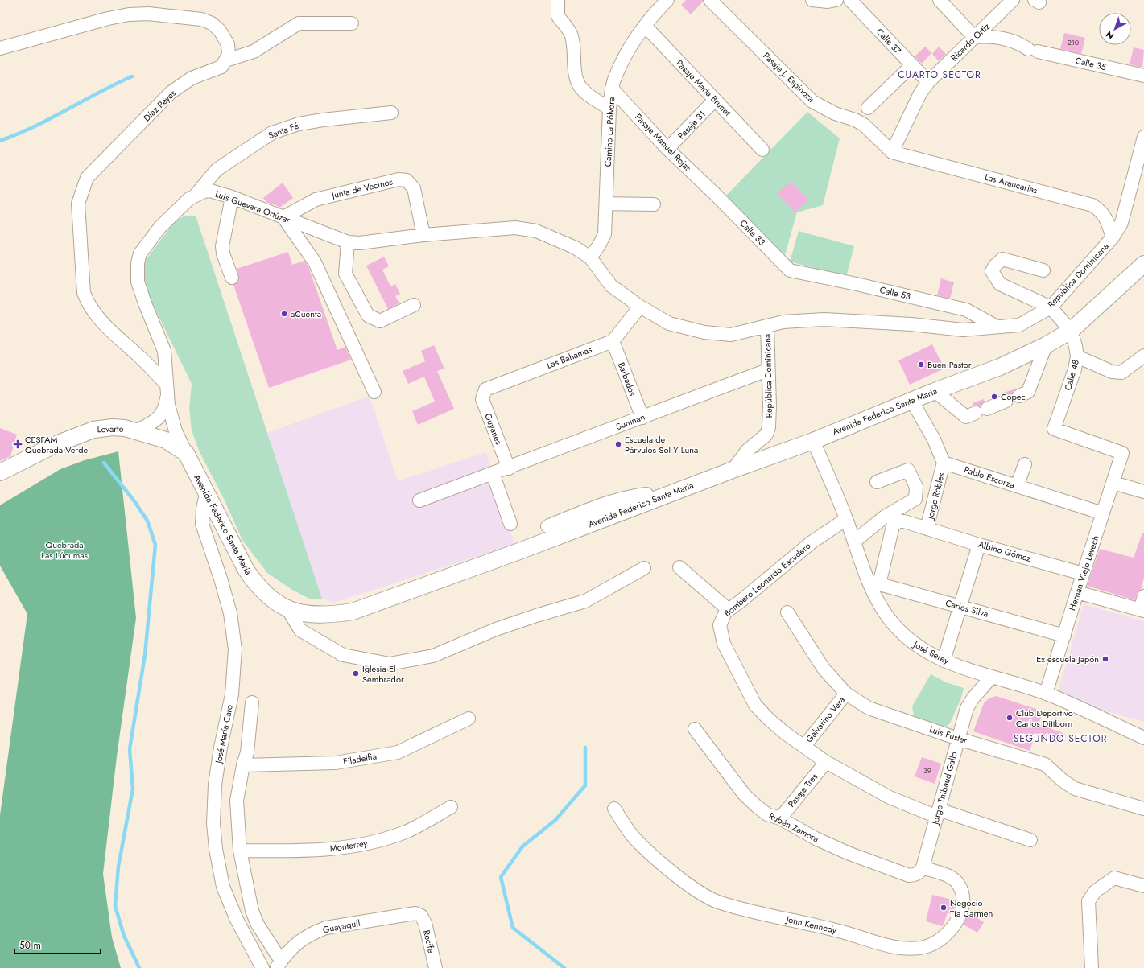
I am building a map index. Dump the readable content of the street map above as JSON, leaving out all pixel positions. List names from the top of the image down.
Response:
{
  "streets": {
    "main road": ["Avenida Federico Santa María", "Levarte"],
    "street": [
      "Calle 37",
      "Ricardo Ortiz",
      "Calle 35",
      "Pasaje J. Espinoza",
      "Pasaje Marta Brunet",
      "Díaz Reyes",
      "Pasaje 31",
      "Santa Fé",
      "Camino La Pólvora",
      "Pasaje Manuel Rojas",
      "Las Araucarias",
      "Junta de Vecinos",
      "Luis Guevara Ortúzar",
      "Calle 33",
      "República Dominicana",
      "Calle 53",
      "Las Bahamas",
      "Calle 48",
      "Barbados",
      "Suninan",
      "Guyanes",
      "Pablo Escorza",
      "Jorge Robles",
      "Albino Gómez",
      "Hernan Viejo Levech",
      "Bombero Leonardo Escudero",
      "Carlos Silva",
      "José Serey",
      "Galvarino Vera",
      "José María Caro",
      "Luis Fuster",
      "Filadelfia",
      "Jorge Thibaud Gallo",
      "Pasaje Tres",
      "Rubén Zamora",
      "Monterrey",
      "John Kennedy",
      "Guayaquil",
      "Recife"
    ]
  },
  "crossings": [
    ["Calle 37", "Ricardo Ortiz"],
    ["Ricardo Ortiz", "Calle 35"],
    ["Ricardo Ortiz", "Pasaje J. Espinoza"],
    ["Ricardo Ortiz", "Las Araucarias"],
    ["Pasaje J. Espinoza", "Las Araucarias"],
    ["Pasaje Marta Brunet", "Pasaje 31"],
    ["Pasaje Marta Brunet", "Camino La Pólvora"],
    ["Díaz Reyes", "Luis Guevara Ortúzar"],
    ["Pasaje 31", "Pasaje Manuel Rojas"],
    ["Santa Fé", "Luis Guevara Ortúzar"],
    ["Camino La Pólvora", "Pasaje Manuel Rojas"],
    ["Camino La Pólvora", "Luis Guevara Ortúzar"],
    ["Camino La Pólvora", "República Dominicana"],
    ["Pasaje Manuel Rojas", "Calle 33"],
    ["Las Araucarias", "República Dominicana"],
    ["Junta de Vecinos", "Luis Guevara Ortúzar"],
    ["Luis Guevara Ortúzar", "República Dominicana"],
    ["Luis Guevara Ortúzar", "Avenida Federico Santa María"],
    ["Luis Guevara Ortúzar", "Levarte"],
    ["Calle 33", "Calle 53"],
    ["República Dominicana", "Calle 53"],
    ["República Dominicana", "Calle 48"],
    ["República Dominicana", "Avenida Federico Santa María"],
    ["República Dominicana", "Suninan"],
    ["Las Bahamas", "Barbados"],
    ["Las Bahamas", "Guyanes"],
    ["Calle 48", "Avenida Federico Santa María"],
    ["Calle 48", "Hernan Viejo Levech"],
    ["Barbados", "Suninan"],
    ["Avenida Federico Santa María", "Levarte"],
    ["Avenida Federico Santa María", "José Serey"],
    ["Avenida Federico Santa María", "José María Caro"],
    ["Suninan", "Guyanes"],
    ["Pablo Escorza", "Jorge Robles"],
    ["Pablo Escorza", "Hernan Viejo Levech"],
    ["Jorge Robles", "Albino Gómez"],
    ["Albino Gómez", "Hernan Viejo Levech"],
    ["Albino Gómez", "Carlos Silva"],
    ["Albino Gómez", "José Serey"],
    ["Hernan Viejo Levech", "Carlos Silva"],
    ["Hernan Viejo Levech", "José Serey"],
    ["Bombero Leonardo Escudero", "José Serey"],
    ["Bombero Leonardo Escudero", "Galvarino Vera"],
    ["Bombero Leonardo Escudero", "Jorge Thibaud Gallo"],
    ["Bombero Leonardo Escudero", "Pasaje Tres"],
    ["Carlos Silva", "José Serey"],
    ["José Serey", "Jorge Thibaud Gallo"],
    ["Galvarino Vera", "Luis Fuster"],
    ["Luis Fuster", "Jorge Thibaud Gallo"],
    ["Jorge Thibaud Gallo", "Rubén Zamora"],
    ["Jorge Thibaud Gallo", "John Kennedy"],
    ["Pasaje Tres", "Rubén Zamora"],
    ["Rubén Zamora", "John Kennedy"],
    ["Guayaquil", "Recife"]
  ],
  "districts": ["CUARTO SECTOR", "SEGUNDO SECTOR"],
  "parks": ["Quebrada Las Lúcumas"],
  "places": {
    "other": [
      "aCuenta",
      "Buen Pastor",
      "Copec",
      "Escuela de Párvulos Sol Y Luna",
      "Ex escuela Japón",
      "Iglesia El Sembrador",
      "Club Deportivo Carlos Dittborn",
      "Negocio Tía Carmen"
    ],
    "health": ["CESFAM Quebrada Verde"]
  },
  "house_numbers": ["210", "39"],
  "scale_bar": "50 m",
  "north": "bottom left"
}
